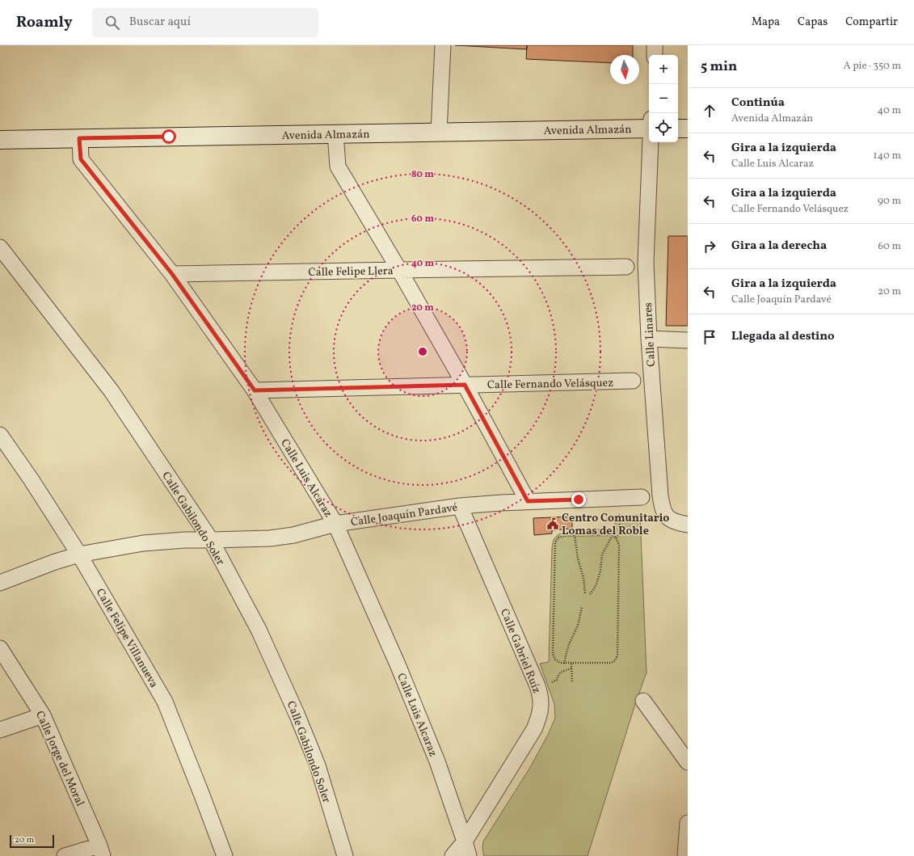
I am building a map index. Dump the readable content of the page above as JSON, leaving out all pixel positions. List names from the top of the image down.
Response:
{
  "streets": {
    "main road": ["Avenida Almazán"],
    "street": [
      "Calle Felipe Llera",
      "Calle Linares",
      "Calle Fernando Velásquez",
      "Calle Luis Alcaraz",
      "Calle Joaquín Pardavé",
      "Calle Gabilondo Soler",
      "Calle Felipe Villanueva",
      "Calle Gabriel Ruíz",
      "Calle Jorge del Moral"
    ]
  },
  "crossings": [
    ["Avenida Almazán", "Calle Luis Alcaraz"],
    ["Calle Felipe Llera", "Calle Luis Alcaraz"],
    ["Calle Fernando Velásquez", "Calle Luis Alcaraz"],
    ["Calle Luis Alcaraz", "Calle Joaquín Pardavé"],
    ["Calle Luis Alcaraz", "Calle Gabriel Ruíz"],
    ["Calle Joaquín Pardavé", "Calle Gabilondo Soler"],
    ["Calle Joaquín Pardavé", "Calle Felipe Villanueva"],
    ["Calle Joaquín Pardavé", "Calle Gabriel Ruíz"]
  ],
  "places": {
    "public building": ["Centro Comunitario Lomas del Roble"]
  },
  "scale_bar": "20 m",
  "north": "bottom",
  "page": {
    "header": "Roamly",
    "search": "Buscar aquí",
    "nav": ["Mapa", "Capas", "Compartir"],
    "heading": ["5 min", "A pie · 350 m"],
    "map_buttons": ["+", "−"],
    "list": [
      ["Continúa", "Avenida Almazán", "40 m"],
      ["Gira a la izquierda", "Calle Luis Alcaraz", "140 m"],
      ["Gira a la izquierda", "Calle Fernando Velásquez", "90 m"],
      ["Gira a la derecha", "60 m"],
      ["Gira a la izquierda", "Calle Joaquín Pardavé", "20 m"],
      "Llegada al destino"
    ],
    "scale": "20 m"
  },
  "rings": [
    "80 m",
    "60 m",
    "40 m",
    "20 m"
  ]
}
